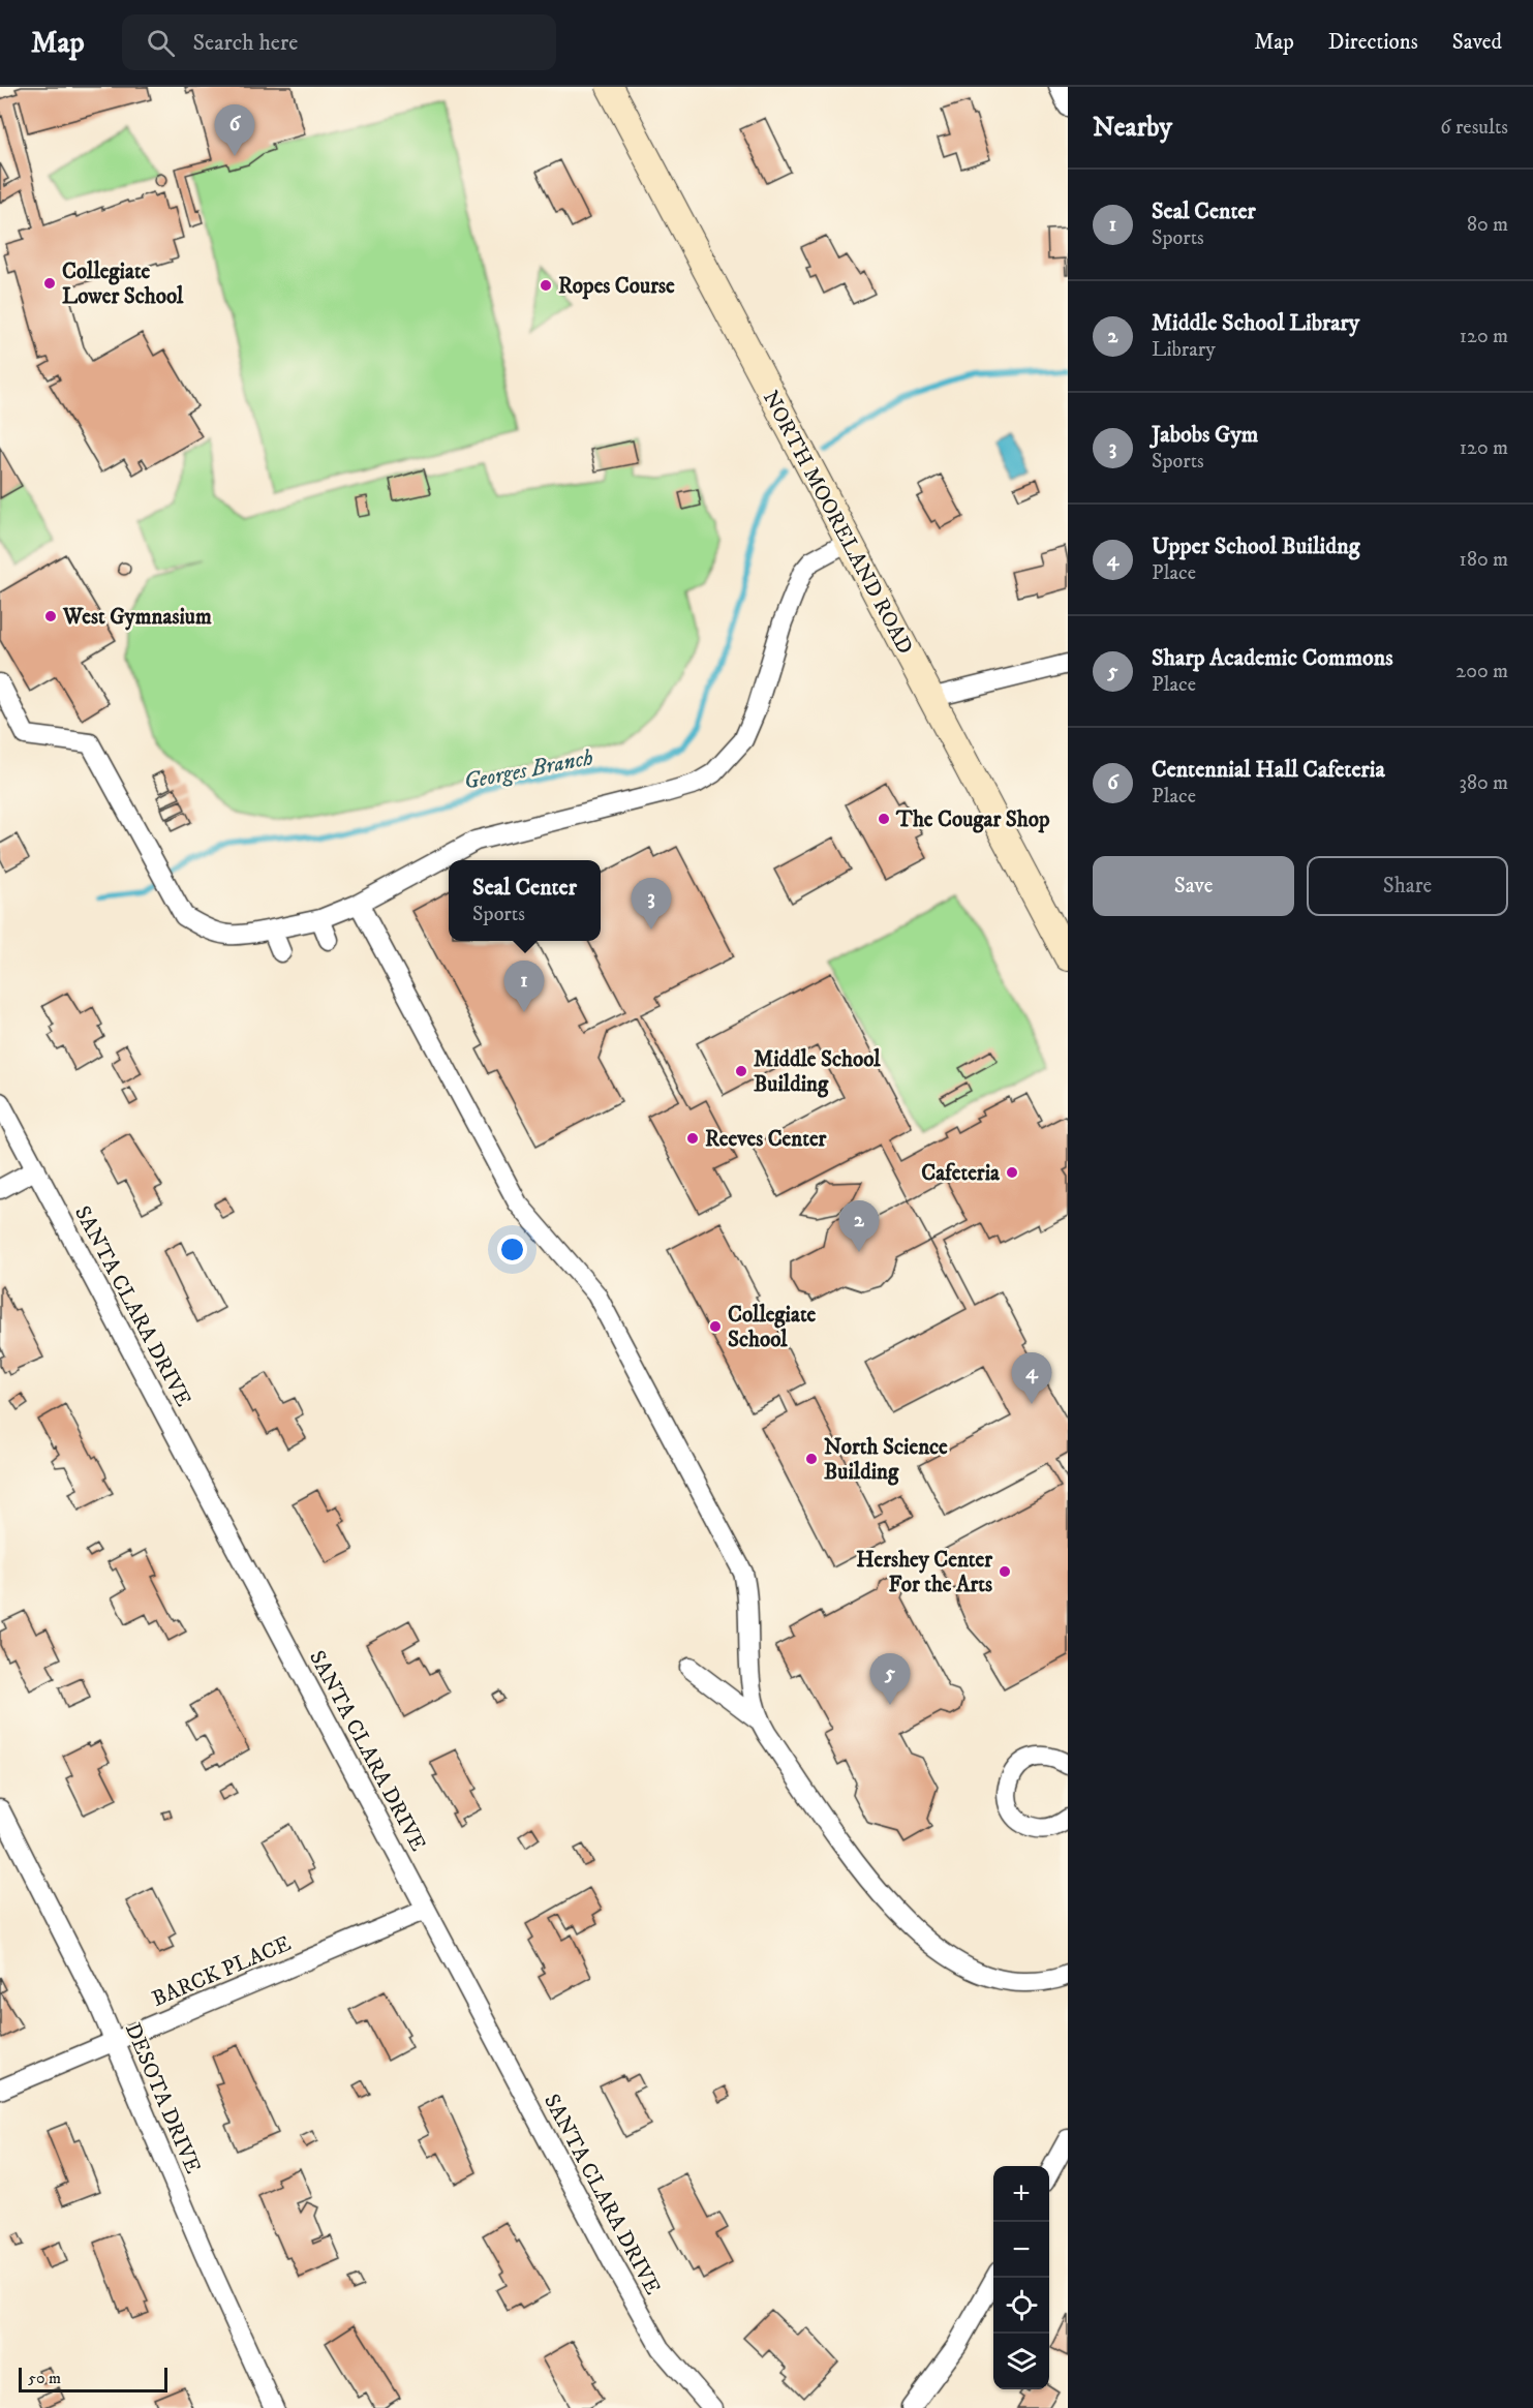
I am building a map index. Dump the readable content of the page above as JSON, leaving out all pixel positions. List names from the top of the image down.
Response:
{
  "streets": {
    "street": [
      "NORTH MOORELAND ROAD",
      "SANTA CLARA DRIVE",
      "BARCK PLACE",
      "DESOTA DRIVE"
    ]
  },
  "crossings": [
    ["SANTA CLARA DRIVE", "BARCK PLACE"],
    ["BARCK PLACE", "DESOTA DRIVE"]
  ],
  "water": ["Georges Branch"],
  "places": [
    "Collegiate Lower School",
    "Ropes Course",
    "West Gymnasium",
    "The Cougar Shop",
    "Middle School Building",
    "Reeves Center",
    "Cafeteria",
    "Collegiate School",
    "North Science Building",
    "Hershey Center For the Arts"
  ],
  "scale_bar": "50 m",
  "page": {
    "header": "Map",
    "search": "Search here",
    "nav": ["Map", "Directions", "Saved"],
    "heading": ["Nearby", "6 results"],
    "pins": [
      "6",
      "3",
      "1",
      "2",
      "4",
      "5"
    ],
    "list": [
      {
        "mark": "1",
        "name": "Seal Center",
        "note": "Sports",
        "value": "80 m"
      },
      {
        "mark": "2",
        "name": "Middle School Library",
        "note": "Library",
        "value": "120 m"
      },
      {
        "mark": "3",
        "name": "Jabobs Gym",
        "note": "Sports",
        "value": "120 m"
      },
      {
        "mark": "4",
        "name": "Upper School Builidng",
        "note": "Place",
        "value": "180 m"
      },
      {
        "mark": "5",
        "name": "Sharp Academic Commons",
        "note": "Place",
        "value": "200 m"
      },
      {
        "mark": "6",
        "name": "Centennial Hall Cafeteria",
        "note": "Place",
        "value": "380 m"
      }
    ],
    "buttons": ["Save", "Share"],
    "popup": ["Seal Center", "Sports"],
    "map_buttons": ["+", "−"],
    "scale": "50 m"
  }
}
